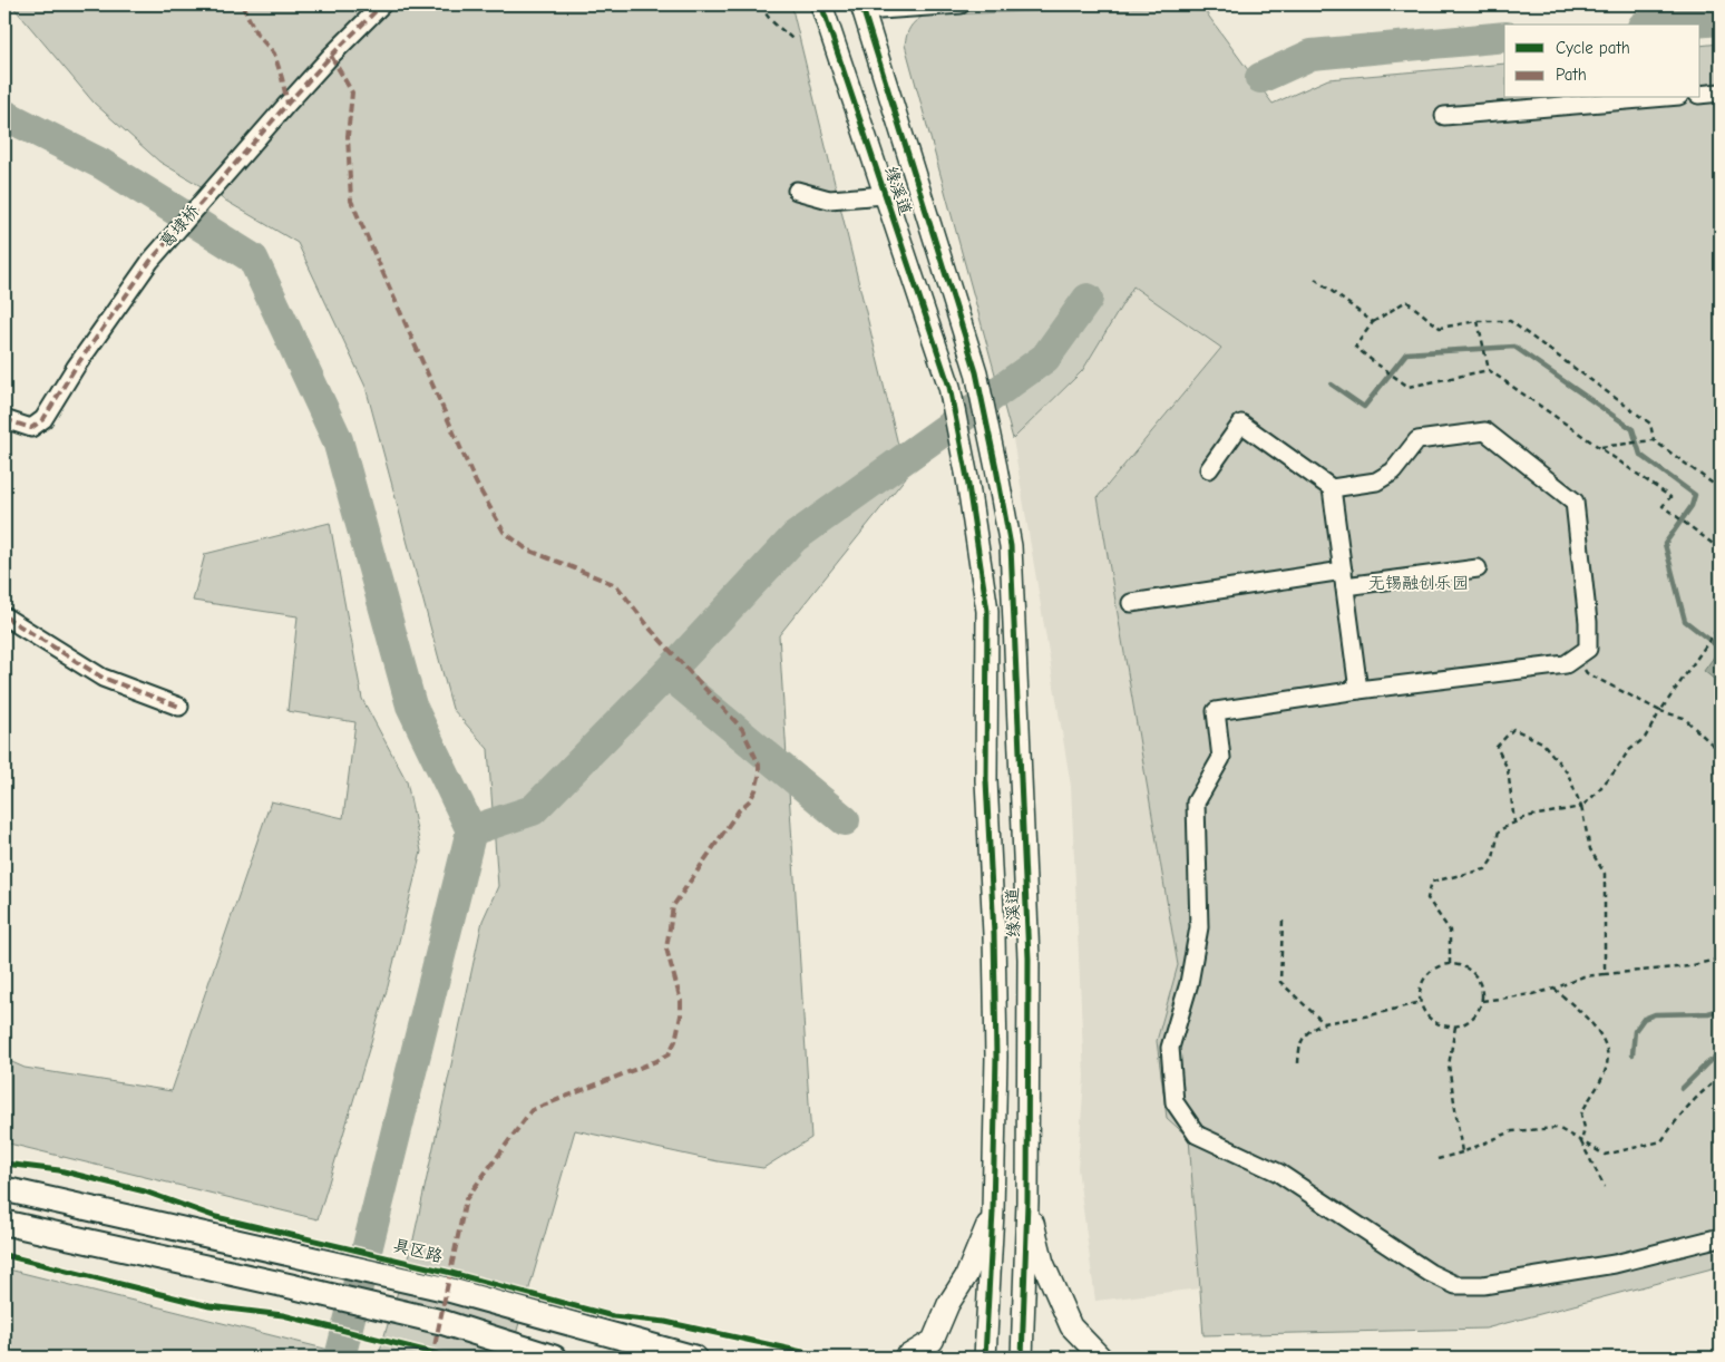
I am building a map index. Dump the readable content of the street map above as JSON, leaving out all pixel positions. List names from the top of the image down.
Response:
{
  "streets": {
    "highway": ["具区路"],
    "main road": ["缘溪道"],
    "street": ["葛埭桥"]
  },
  "parks": ["无锡融创乐园"],
  "legend": ["Cycle path", "Path"]
}
